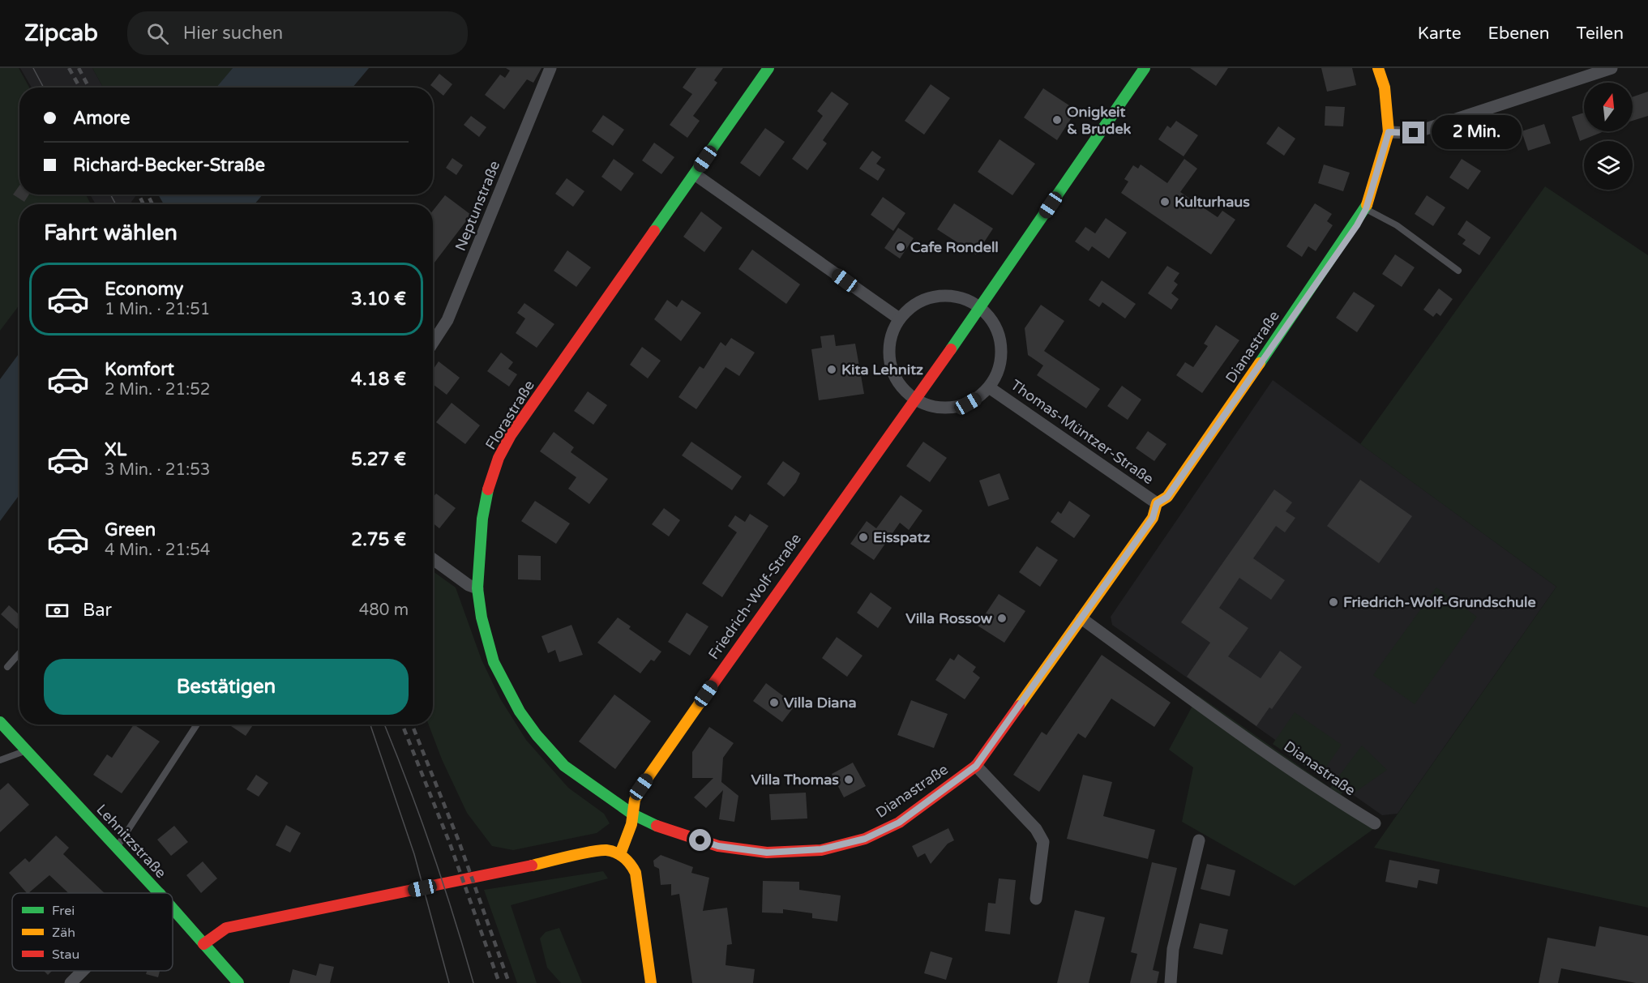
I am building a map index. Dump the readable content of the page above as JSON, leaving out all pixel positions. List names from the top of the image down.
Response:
{
  "streets": {
    "street": [
      "Neptunstraße",
      "Dianastraße",
      "Florastraße",
      "Thomas-Müntzer-Straße",
      "Friedrich-Wolf-Straße",
      "Lehnitzstraße"
    ]
  },
  "crossings": [
    ["Dianastraße", "Florastraße"],
    ["Dianastraße", "Thomas-Müntzer-Straße"],
    ["Dianastraße", "Friedrich-Wolf-Straße"],
    ["Florastraße", "Friedrich-Wolf-Straße"]
  ],
  "places": [
    "Onigkeit & Brudek",
    "Kulturhaus",
    "Cafe Rondell",
    "Kita Lehnitz",
    "Eisspatz",
    "Friedrich-Wolf-Grundschule",
    "Villa Rossow",
    "Villa Diana",
    "Villa Thomas"
  ],
  "legend": ["Frei", "Zäh", "Stau"],
  "north": "top",
  "page": {
    "header": "Zipcab",
    "search": "Hier suchen",
    "nav": ["Karte", "Ebenen", "Teilen"],
    "banner": ["Amore", "Richard-Becker-Straße"],
    "bubble": "2 Min.",
    "heading": "Fahrt wählen",
    "list": [
      {
        "name": "Economy",
        "note": "1 Min. · 21:51",
        "value": "3.10 €"
      },
      {
        "name": "Komfort",
        "note": "2 Min. · 21:52",
        "value": "4.18 €"
      },
      {
        "name": "XL",
        "note": "3 Min. · 21:53",
        "value": "5.27 €"
      },
      {
        "name": "Green",
        "note": "4 Min. · 21:54",
        "value": "2.75 €"
      }
    ],
    "pay": ["Bar", "480 m"],
    "buttons": "Bestätigen"
  }
}
